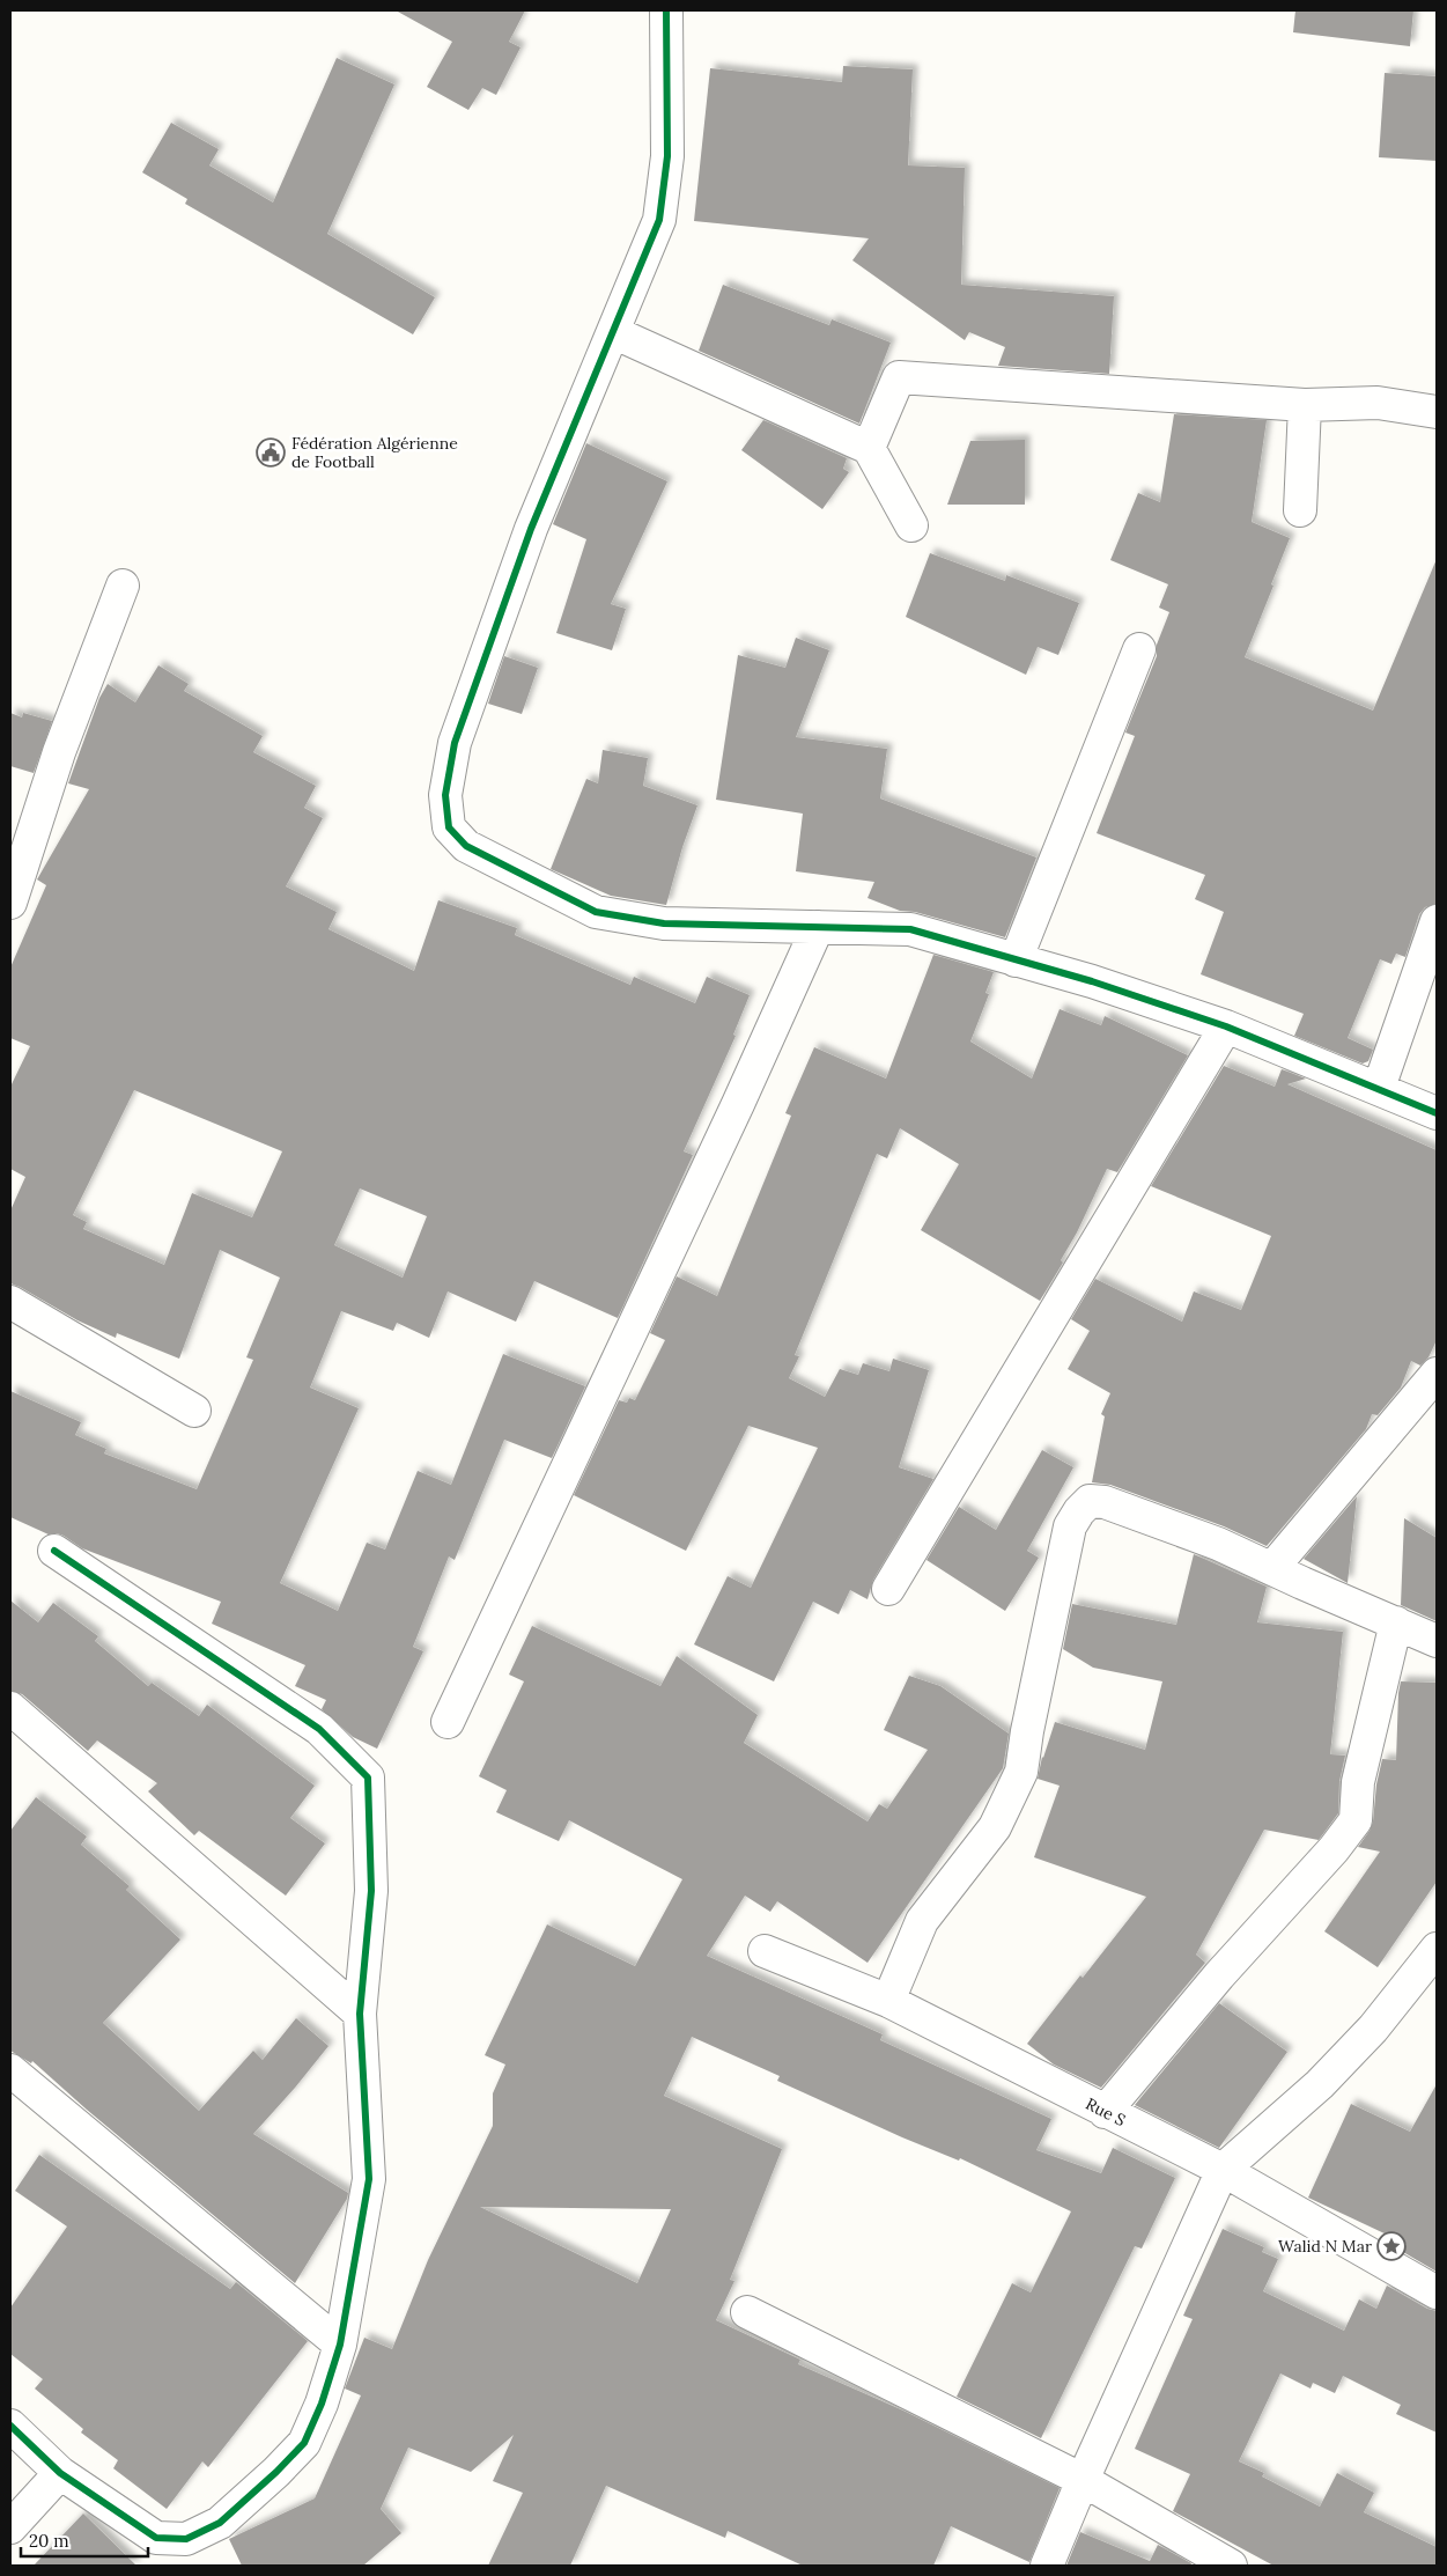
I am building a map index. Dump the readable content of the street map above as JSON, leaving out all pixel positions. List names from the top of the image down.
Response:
{
  "streets": {
    "street": ["Rue S"]
  },
  "places": {
    "public building": ["Fédération Algérienne de Football"],
    "place": ["Walid N Mar"]
  },
  "scale_bar": "20 m"
}
